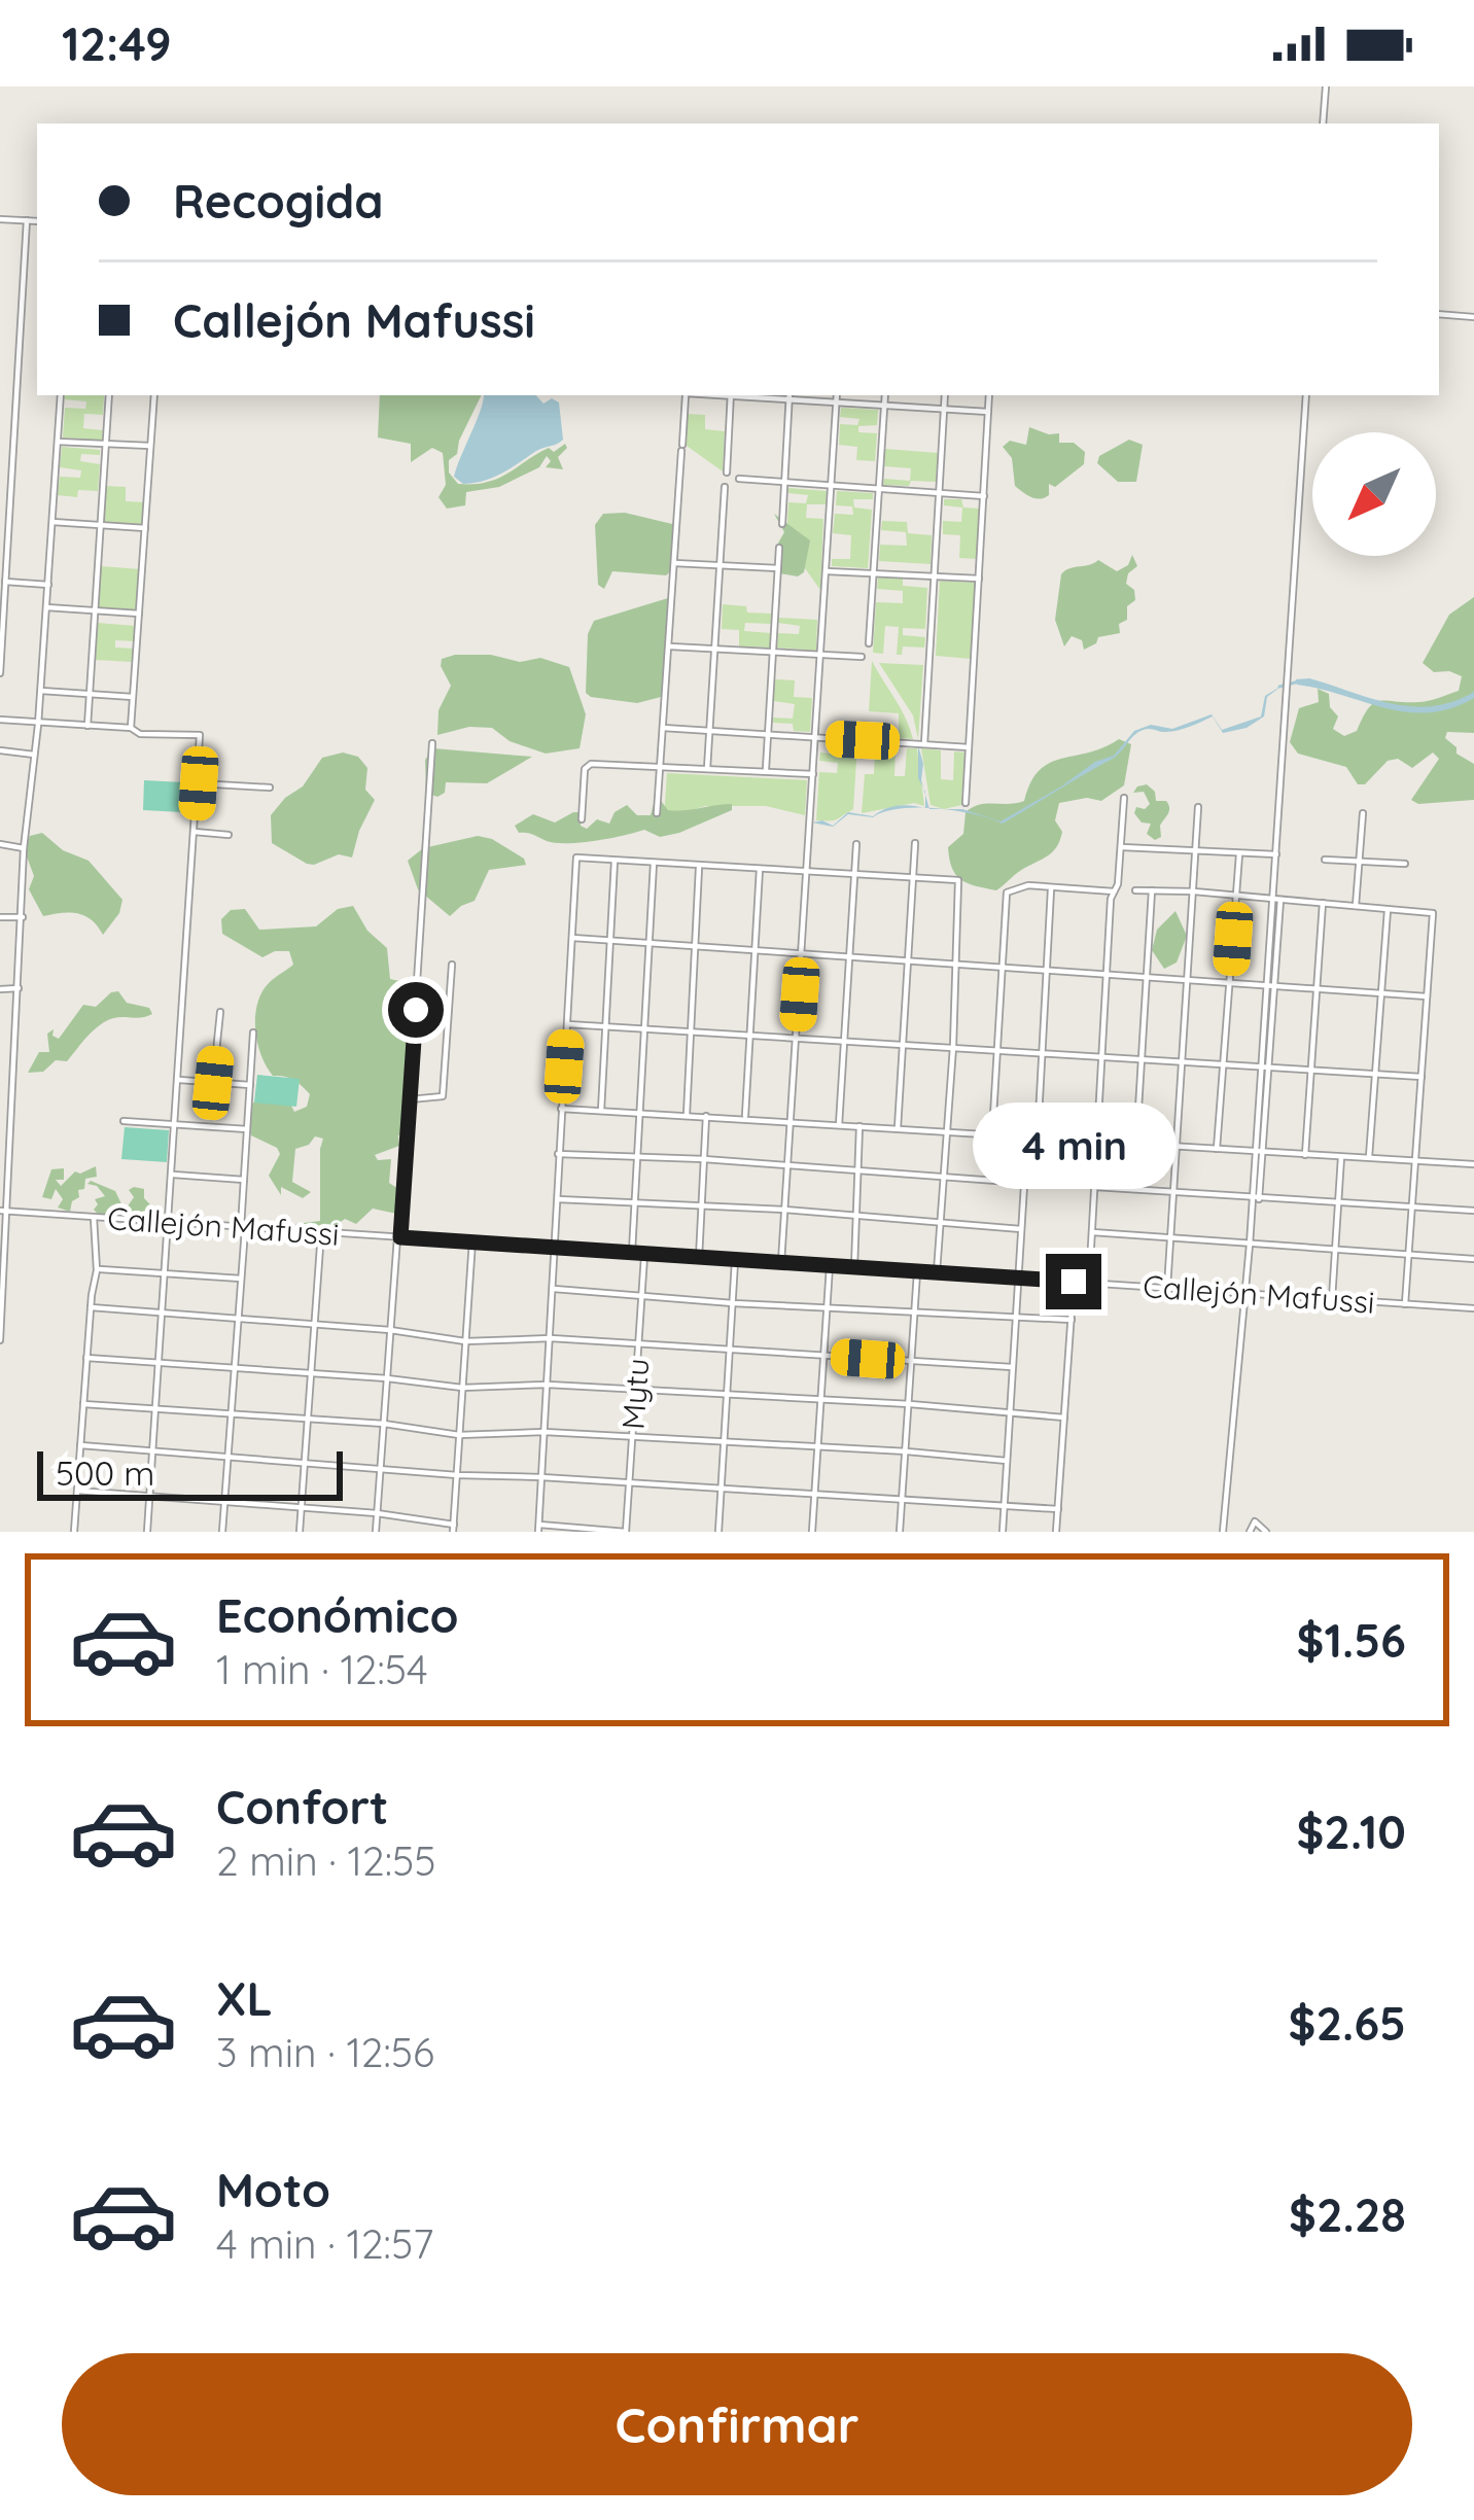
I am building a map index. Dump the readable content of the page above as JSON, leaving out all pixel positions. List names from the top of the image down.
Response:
{
  "streets": {
    "street": ["Callejón Mafussi", "Mytu"]
  },
  "crossings": [
    ["Callejón Mafussi", "Mytu"]
  ],
  "scale_bar": "500 m",
  "north": "bottom left",
  "page": {
    "status": "12:49",
    "banner": ["Recogida", "Callejón Mafussi"],
    "bubble": "4 min",
    "scale": "500 m",
    "list": [
      {
        "name": "Económico",
        "note": "1 min · 12:54",
        "value": "$1.56"
      },
      {
        "name": "Confort",
        "note": "2 min · 12:55",
        "value": "$2.10"
      },
      {
        "name": "XL",
        "note": "3 min · 12:56",
        "value": "$2.65"
      },
      {
        "name": "Moto",
        "note": "4 min · 12:57",
        "value": "$2.28"
      }
    ],
    "buttons": "Confirmar"
  }
}
